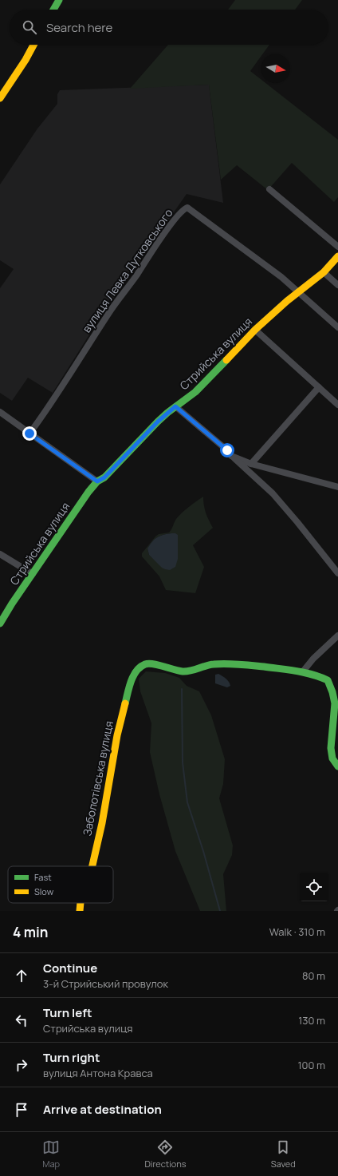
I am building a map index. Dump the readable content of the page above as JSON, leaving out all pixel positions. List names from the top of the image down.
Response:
{
  "streets": {
    "street": ["вулиця Левка Дутковського", "Стрийська вулиця", "Заболотівська вулиця"]
  },
  "crossings": [
    ["вулиця Левка Дутковського", "Стрийська вулиця"]
  ],
  "legend": ["Fast", "Slow"],
  "north": "right",
  "page": {
    "search": "Search here",
    "heading": ["4 min", "Walk · 310 m"],
    "list": [
      ["Continue", "3-й Стрийський провулок", "80 m"],
      ["Turn left", "Стрийська вулиця", "130 m"],
      ["Turn right", "вулиця Антона Кравса", "100 m"],
      "Arrive at destination"
    ],
    "nav": ["Map", "Directions", "Saved"]
  }
}
